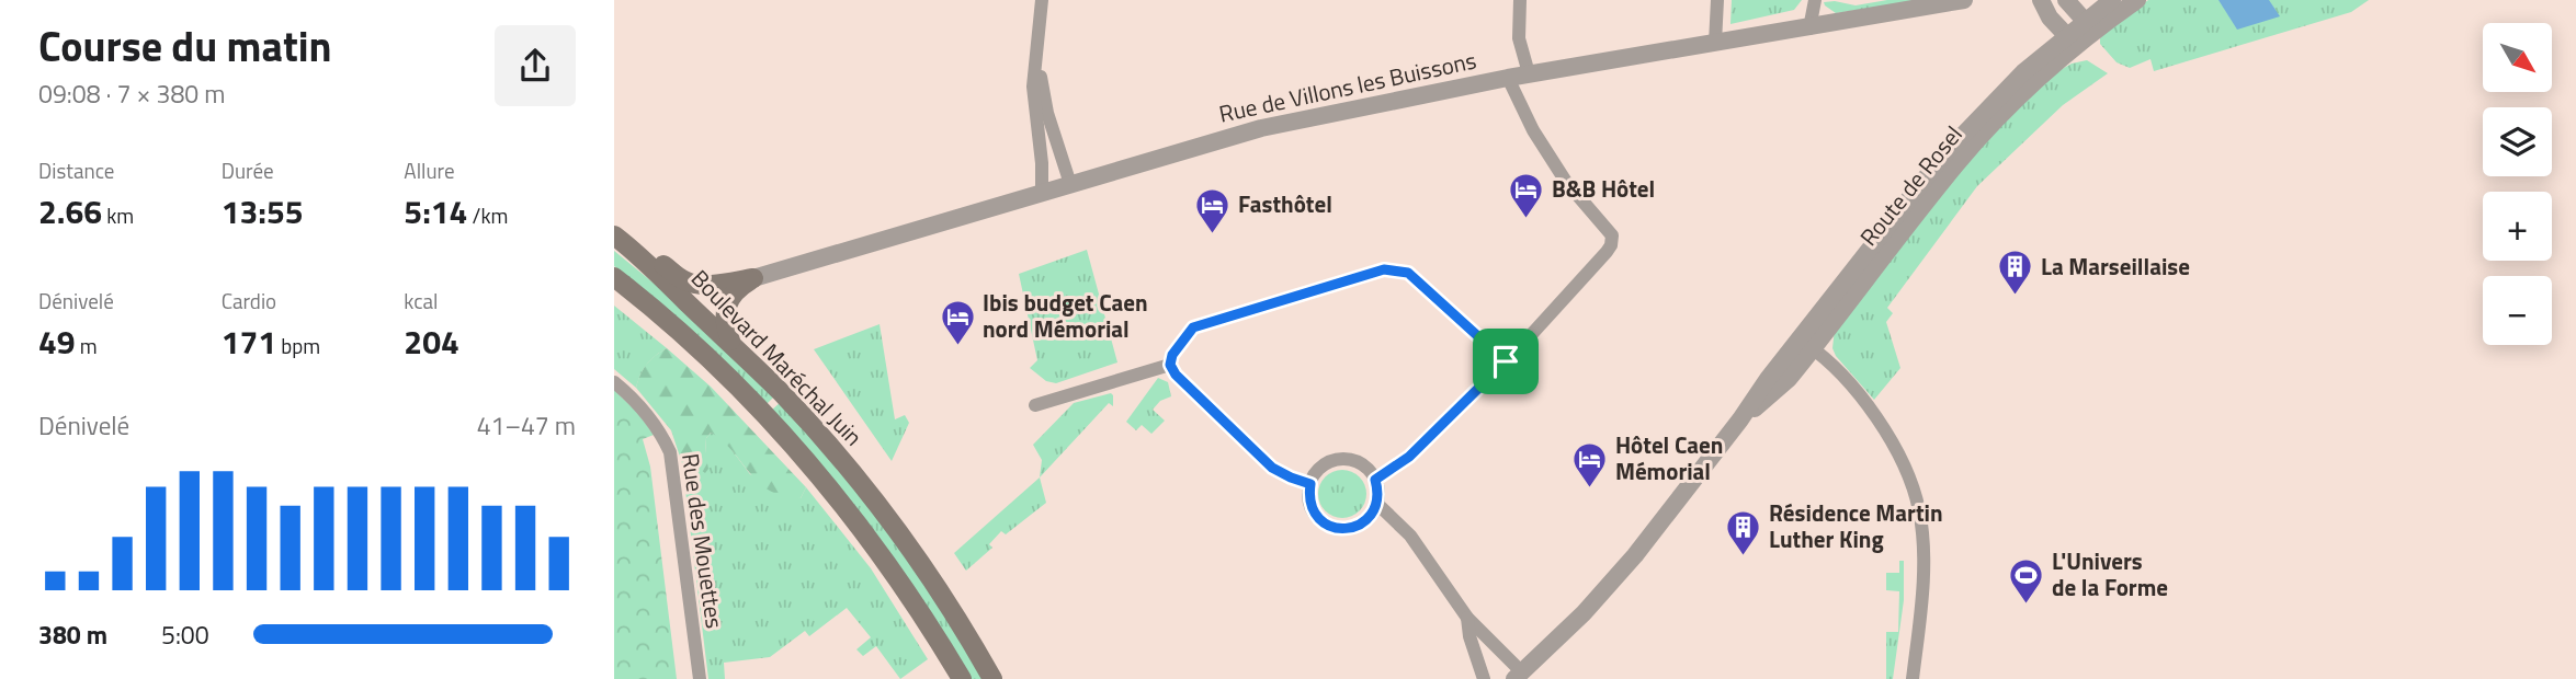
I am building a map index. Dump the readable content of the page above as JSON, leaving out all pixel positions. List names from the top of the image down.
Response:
{
  "streets": {
    "main road": ["Boulevard Maréchal Juin"],
    "street": ["Rue de Villons les Buissons", "Route de Rosel", "Rue des Mouettes"]
  },
  "places": {
    "hotel": [
      "B&B Hôtel",
      "Fasthôtel",
      "Ibis budget Caen nord Mémorial",
      "Hôtel Caen Mémorial"
    ],
    "building": ["La Marseillaise", "Résidence Martin Luther King"],
    "sports": ["L'Univers de la Forme"]
  },
  "north": "bottom right",
  "page": {
    "heading": ["Course du matin", "09:08 · 7 × 380 m"],
    "map_buttons": ["+", "−"],
    "stats": [
      ["Distance", "2.66 km"],
      ["Durée", "13:55"],
      ["Allure", "5:14 /km"],
      ["Dénivelé", "49 m"],
      ["Cardio", "171 bpm"],
      ["kcal", "204"]
    ],
    "chart": ["Dénivelé", "41–47 m"],
    "list": [
      {
        "name": "380 m",
        "note": "5:00"
      }
    ]
  }
}
